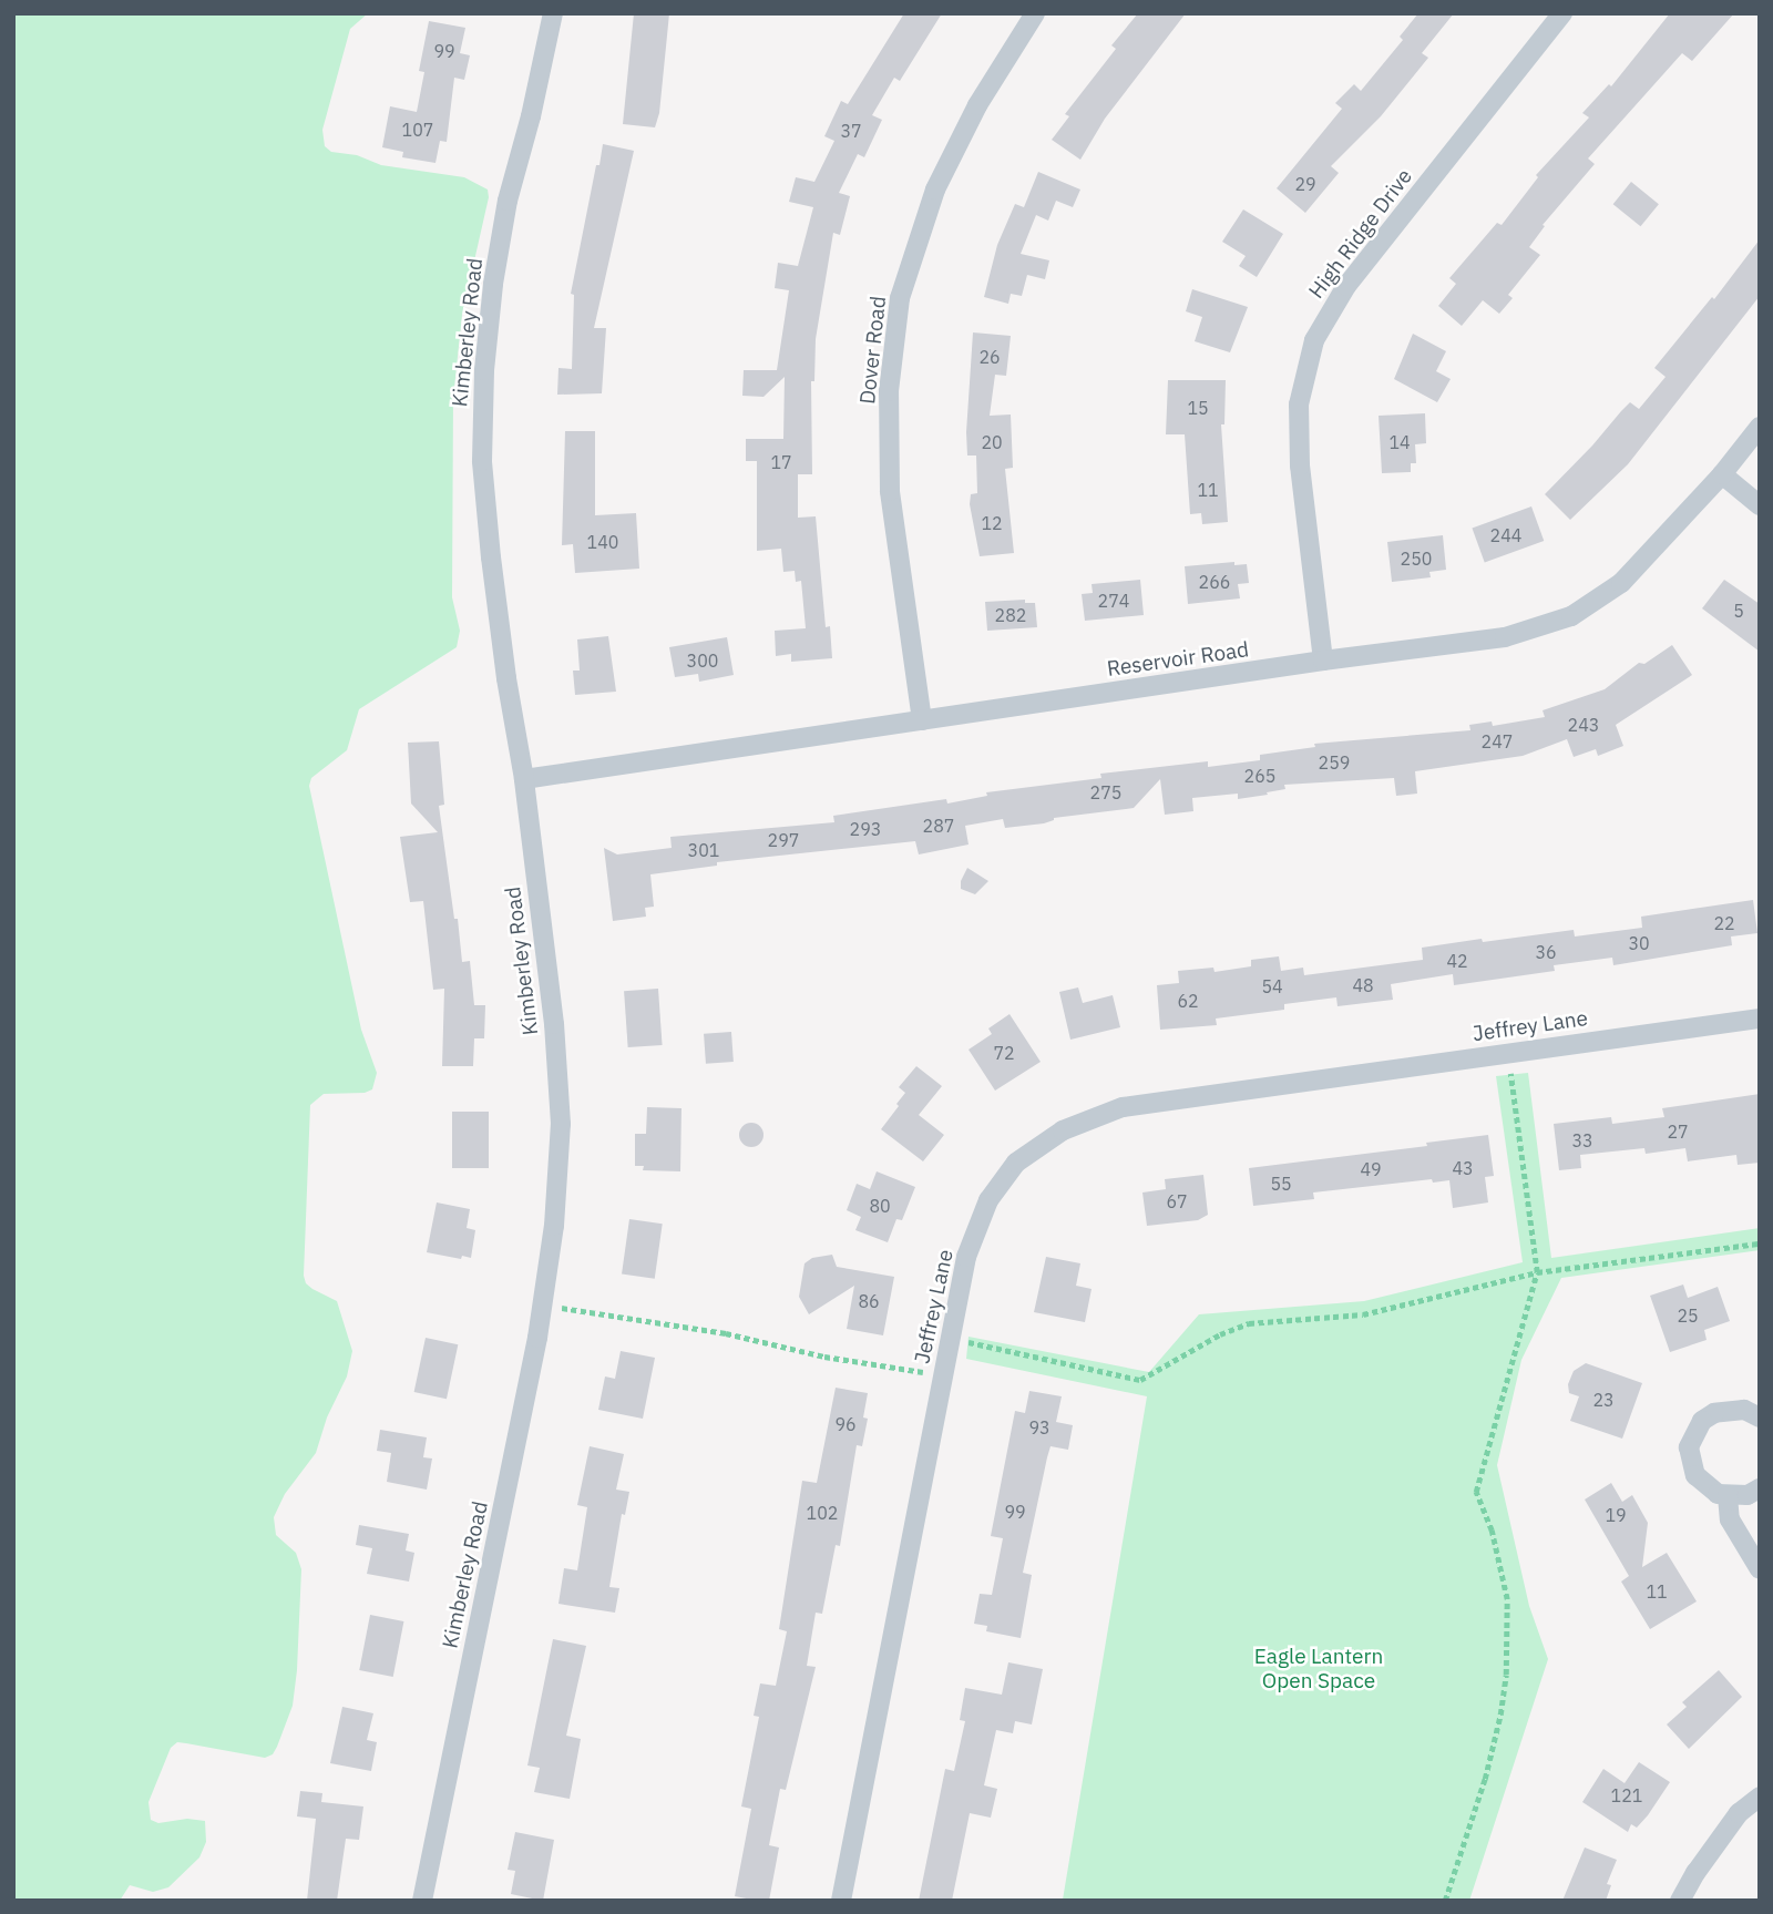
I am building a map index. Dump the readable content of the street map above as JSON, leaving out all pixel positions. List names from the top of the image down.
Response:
{
  "streets": {
    "street": [
      "High Ridge Drive",
      "Kimberley Road",
      "Dover Road",
      "Reservoir Road",
      "Jeffrey Lane"
    ]
  },
  "crossings": [
    ["High Ridge Drive", "Reservoir Road"],
    ["Kimberley Road", "Reservoir Road"],
    ["Dover Road", "Reservoir Road"]
  ],
  "parks": ["Eagle Lantern Open Space"],
  "house_numbers": [
    "99",
    "107",
    "37",
    "29",
    "26",
    "15",
    "20",
    "14",
    "17",
    "11",
    "12",
    "244",
    "140",
    "250",
    "266",
    "274",
    "5",
    "282",
    "300",
    "243",
    "247",
    "259",
    "265",
    "275",
    "287",
    "293",
    "297",
    "301",
    "22",
    "30",
    "36",
    "42",
    "48",
    "54",
    "62",
    "72",
    "27",
    "33",
    "43",
    "49",
    "55",
    "67",
    "80",
    "86",
    "25",
    "23",
    "96",
    "93",
    "99",
    "102",
    "19",
    "11",
    "121"
  ]
}
